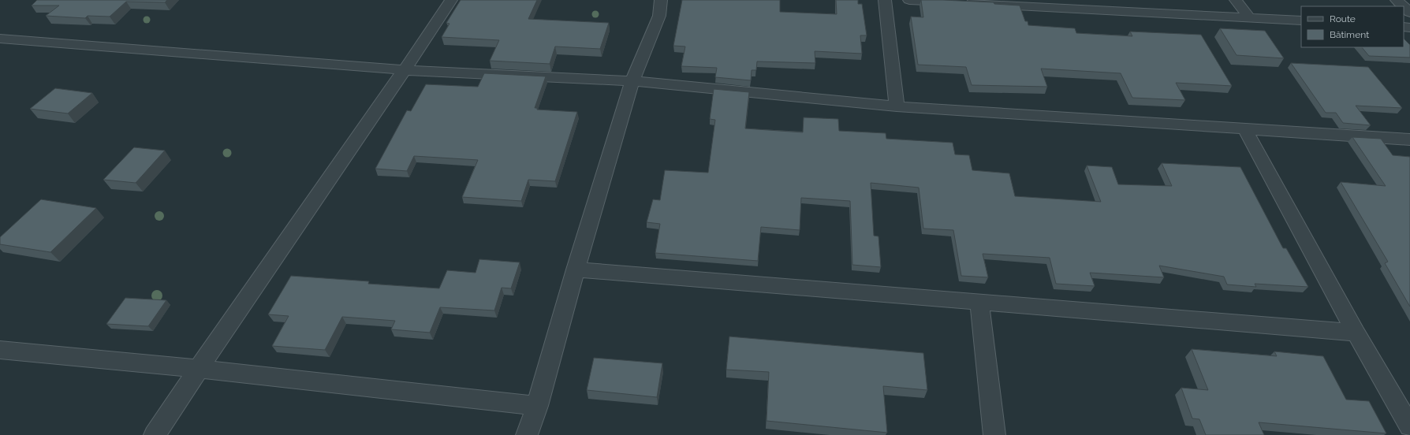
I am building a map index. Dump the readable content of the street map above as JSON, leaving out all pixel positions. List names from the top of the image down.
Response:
{
  "legend": ["Route", "Bâtiment"]
}
